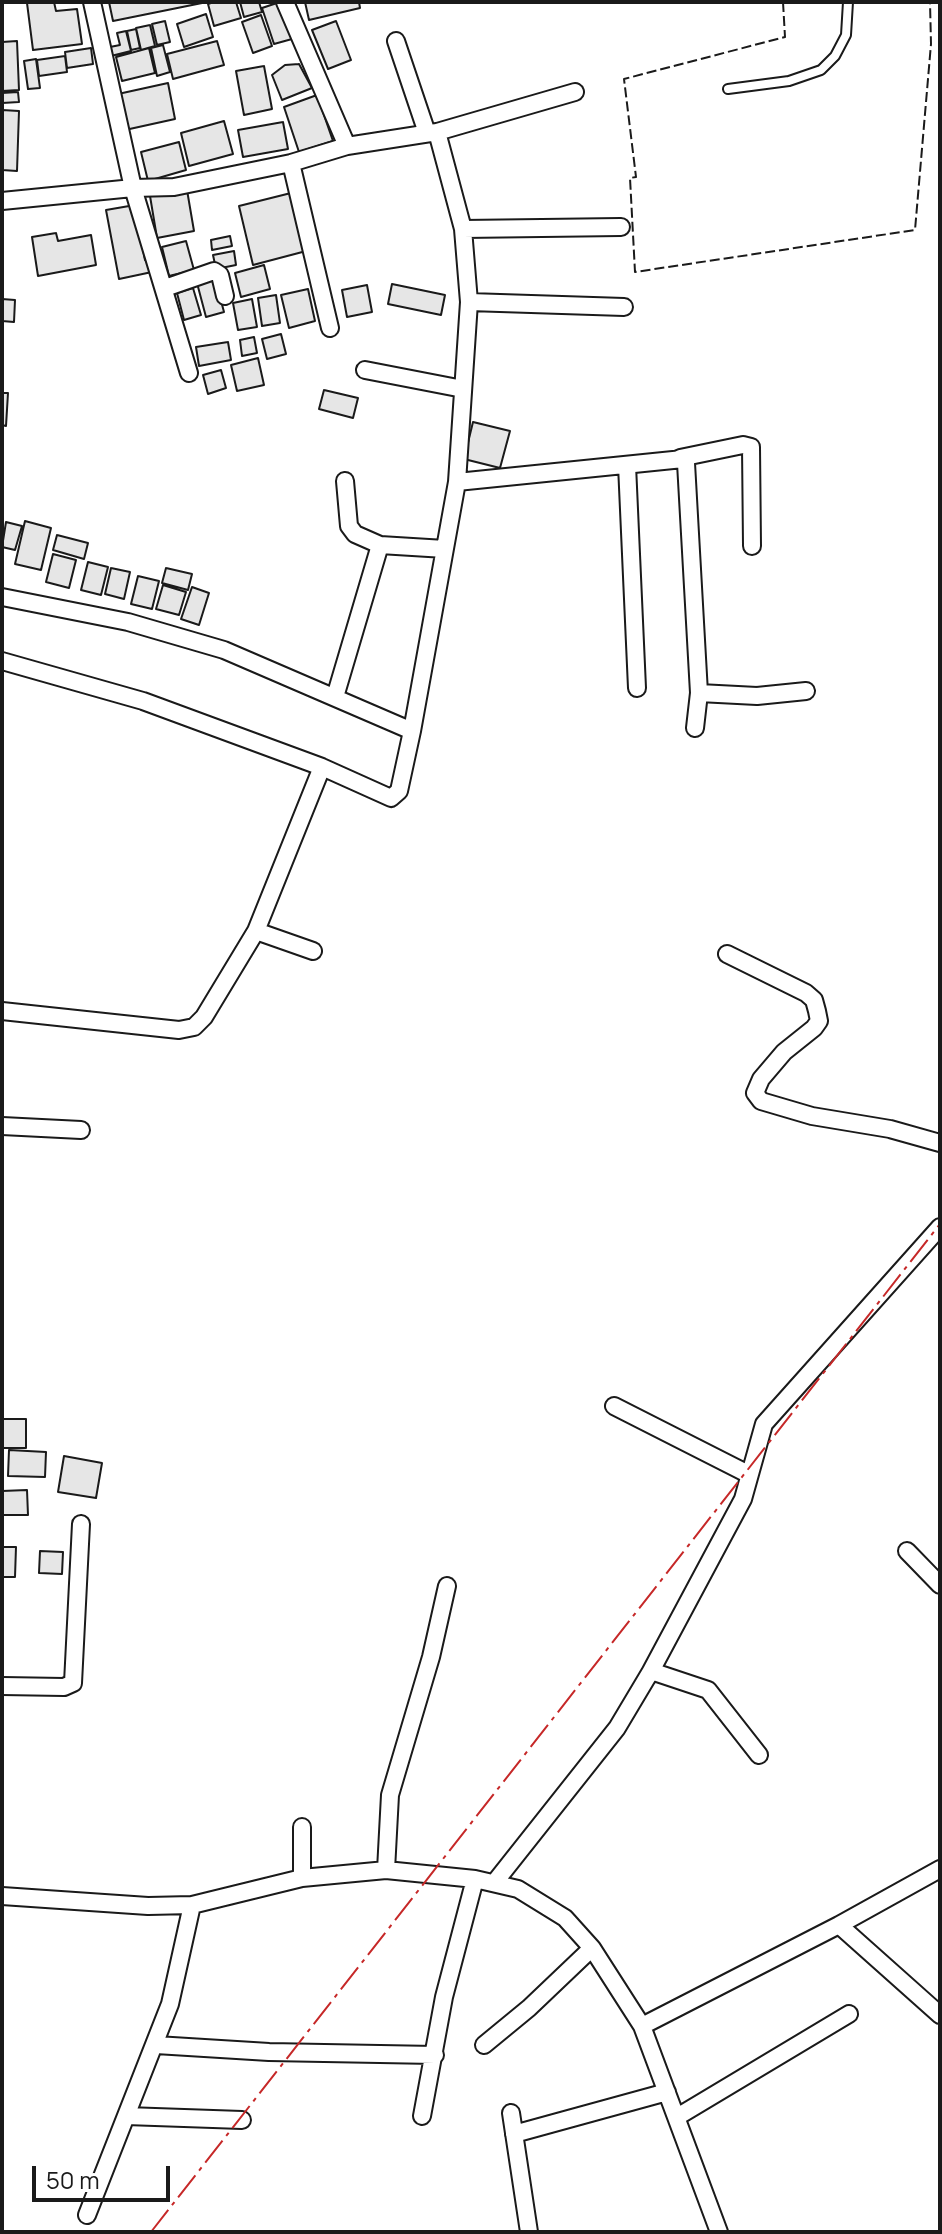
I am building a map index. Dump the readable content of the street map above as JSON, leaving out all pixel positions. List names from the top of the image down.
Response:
{
  "scale_bar": "50 m"
}
